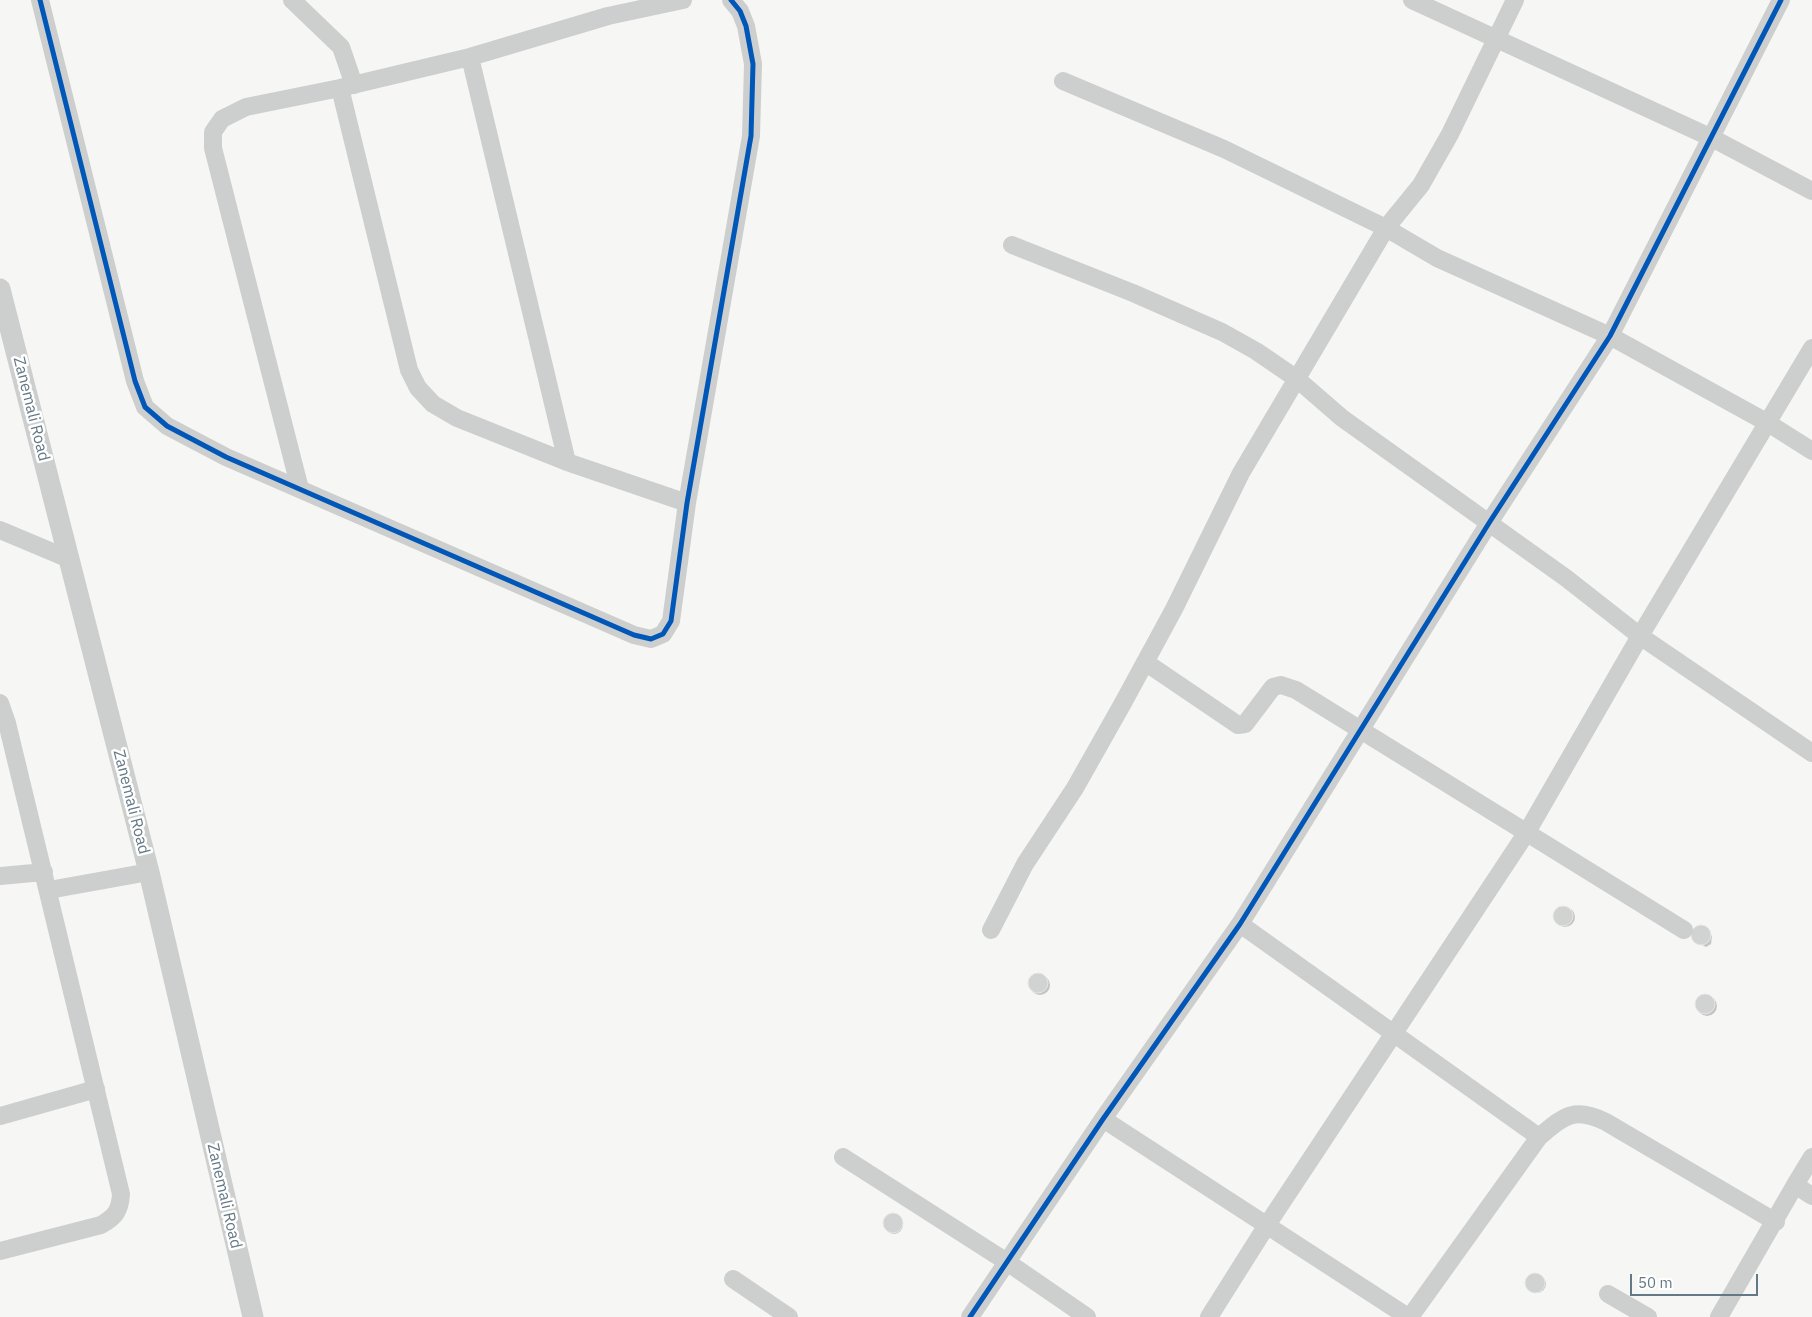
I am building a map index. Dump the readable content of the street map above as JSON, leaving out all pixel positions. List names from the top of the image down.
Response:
{
  "streets": {
    "street": ["Zanemali Road"]
  },
  "scale_bar": "50 m"
}
